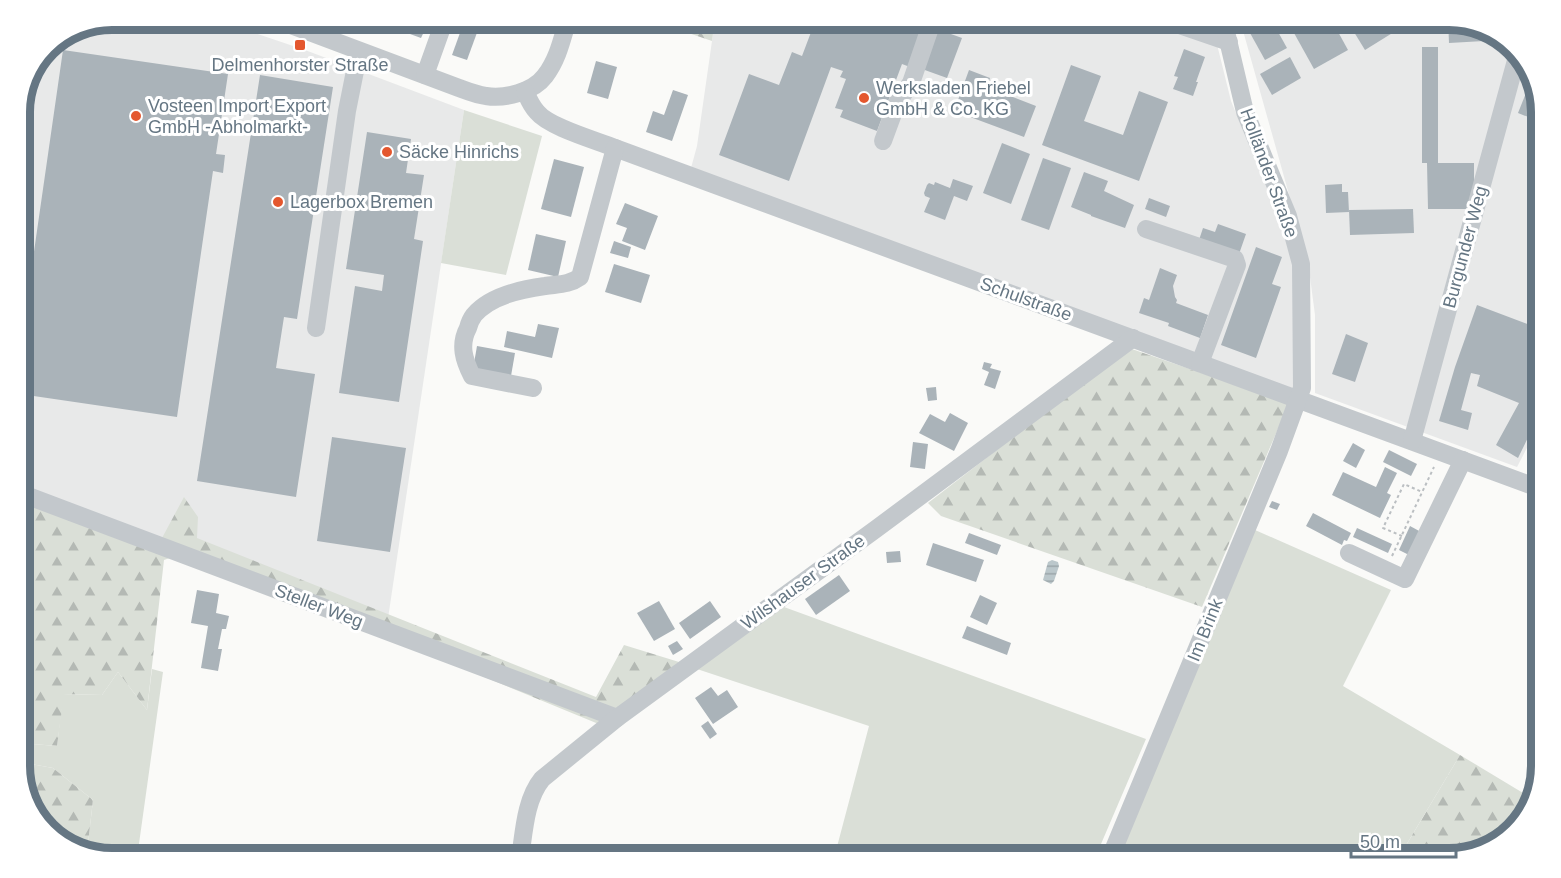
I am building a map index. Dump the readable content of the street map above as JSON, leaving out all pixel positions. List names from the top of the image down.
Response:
{
  "streets": {
    "street": [
      "Holländer Straße",
      "Burgunder Weg",
      "Schulstraße",
      "Wilshauser Straße",
      "Steller Weg",
      "Im Brink"
    ]
  },
  "crossings": [
    ["Holländer Straße", "Schulstraße"],
    ["Holländer Straße", "Im Brink"],
    ["Burgunder Weg", "Schulstraße"],
    ["Schulstraße", "Wilshauser Straße"],
    ["Schulstraße", "Im Brink"],
    ["Wilshauser Straße", "Steller Weg"]
  ],
  "places": {
    "transit": ["Delmenhorster Straße"],
    "other": [
      "Werksladen Friebel GmbH & Co. KG",
      "Vosteen Import Export GmbH -Abholmarkt-",
      "Säcke Hinrichs",
      "Lagerbox Bremen"
    ]
  },
  "scale_bar": "50 m"
}
